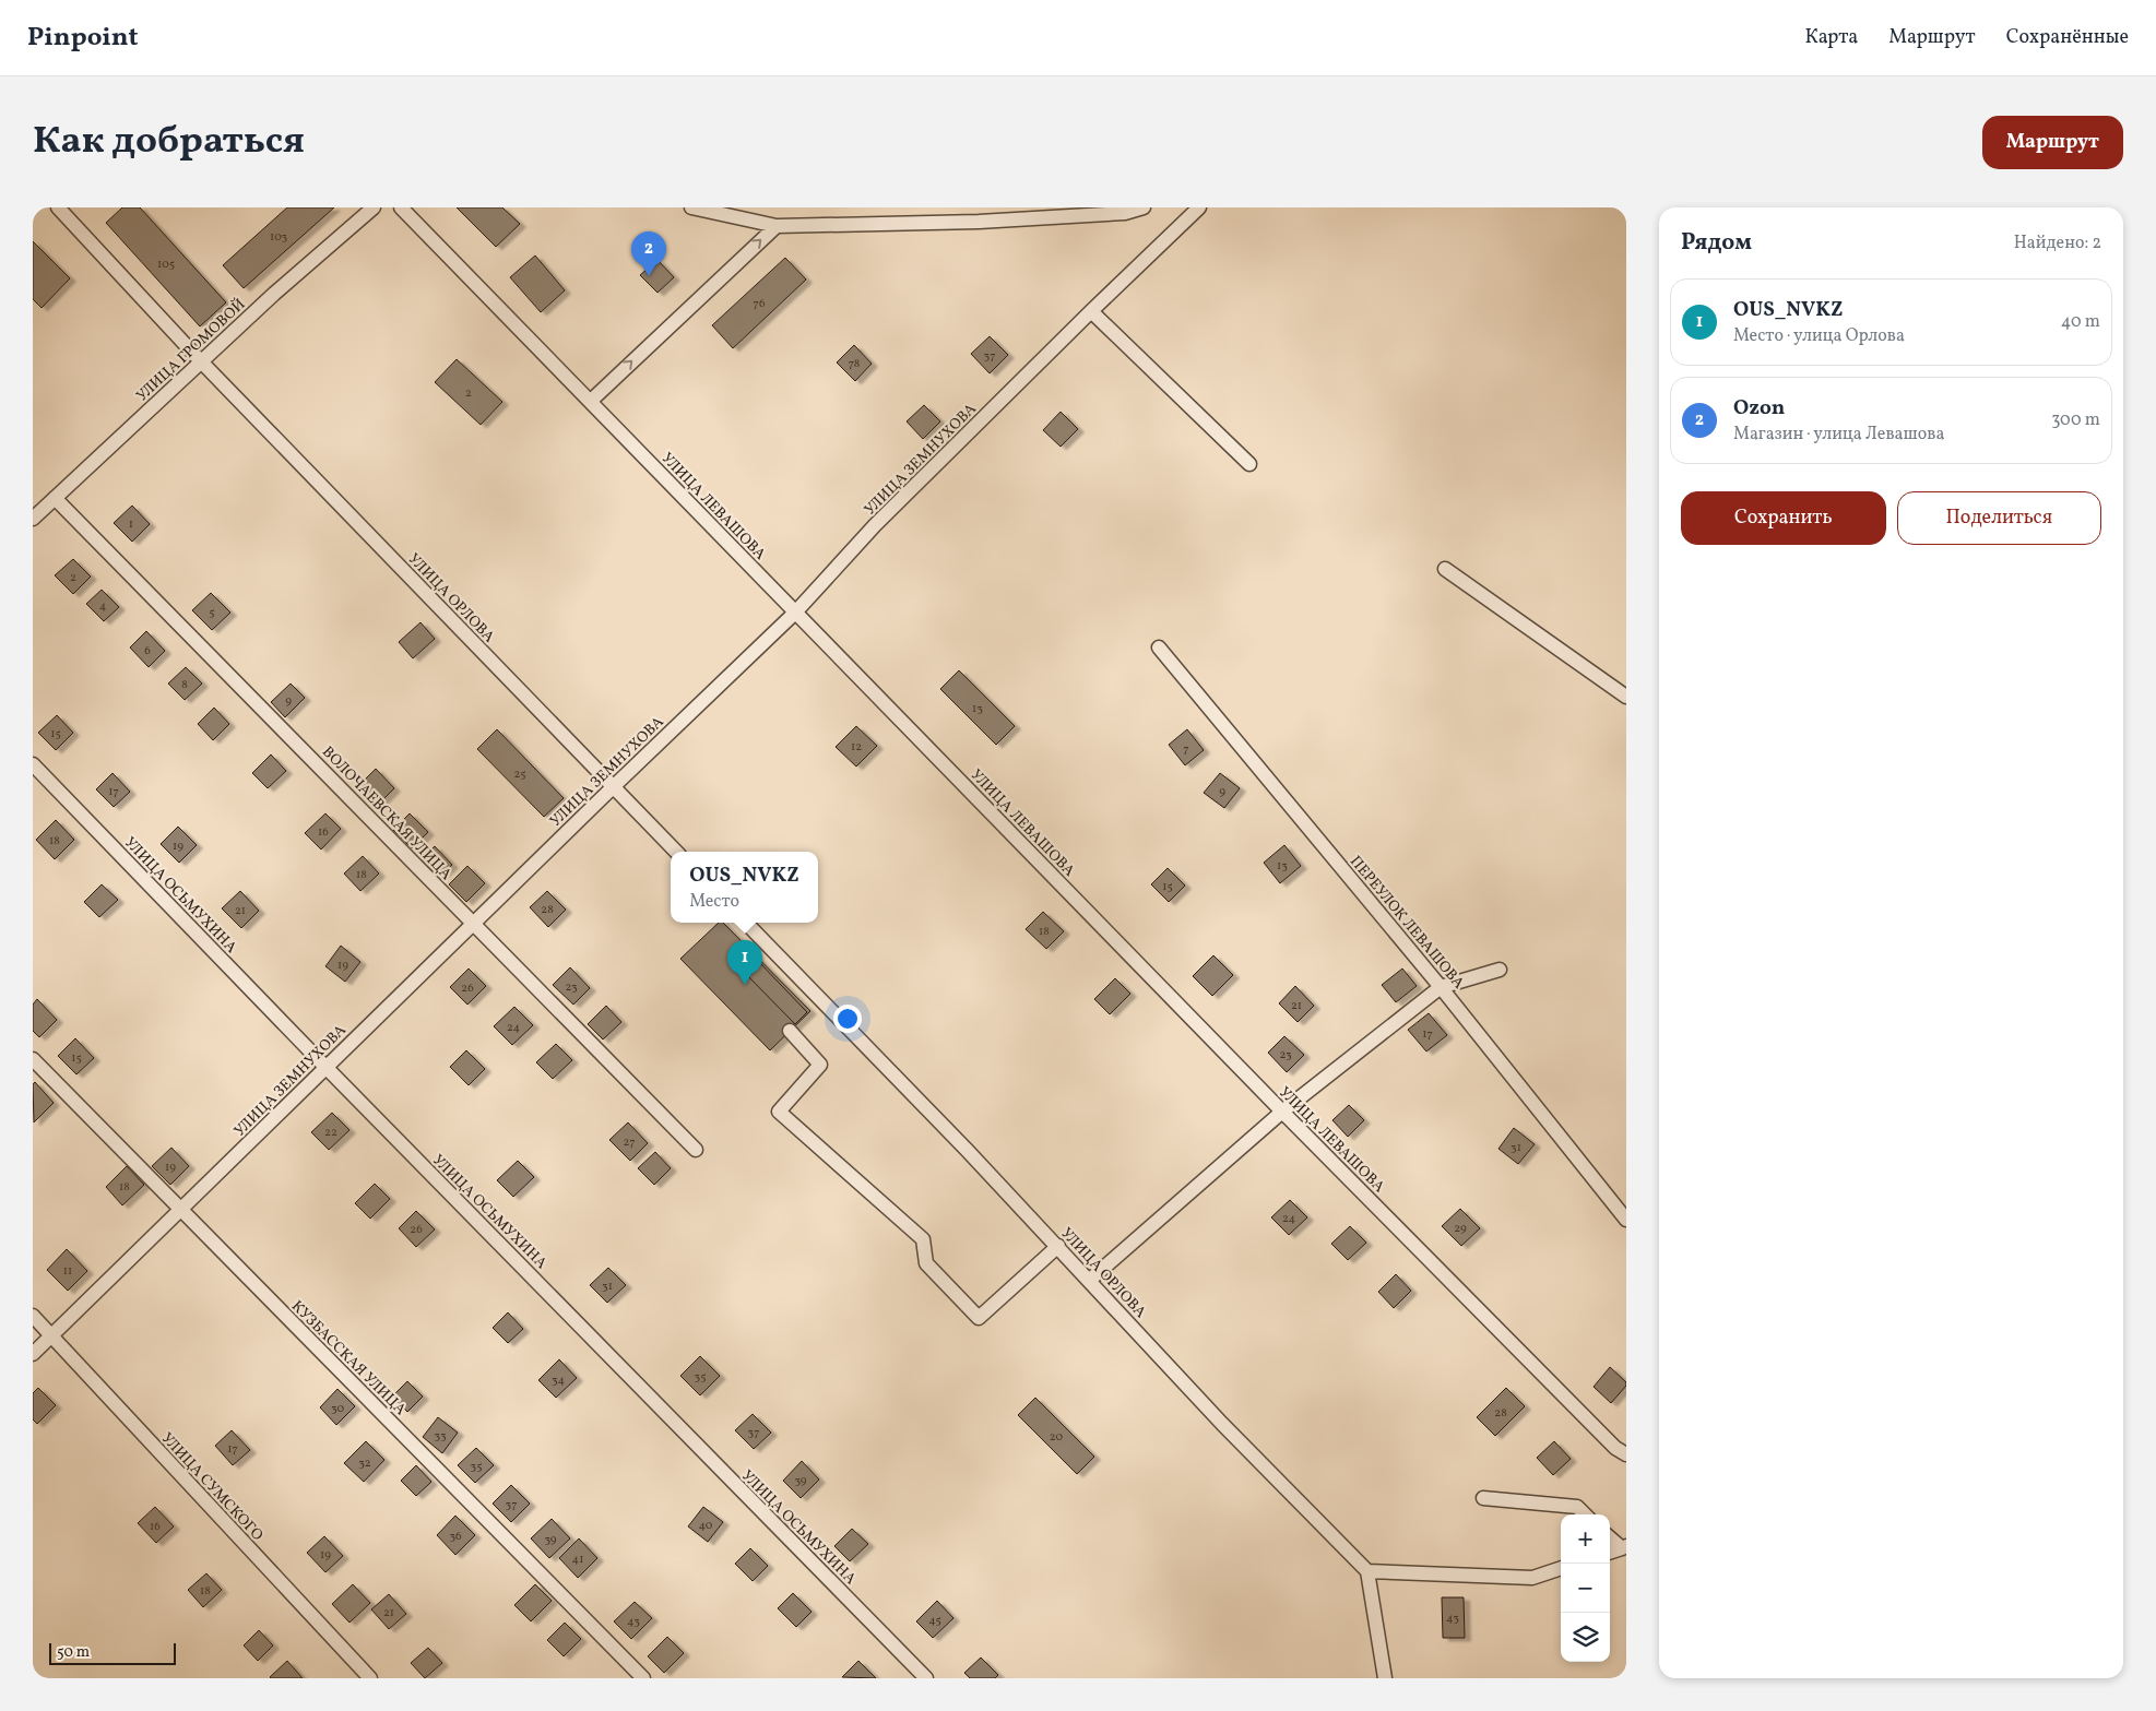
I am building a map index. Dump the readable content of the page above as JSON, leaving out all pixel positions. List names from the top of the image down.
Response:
{
  "streets": {
    "street": [
      "УЛИЦА ГРОМОВОЙ",
      "УЛИЦА ЗЕМНУХОВА",
      "УЛИЦА ЛЕВАШОВА",
      "УЛИЦА ОРЛОВА",
      "ВОЛОЧАЕВСКАЯ УЛИЦА",
      "УЛИЦА ОСЬМУХИНА",
      "ПЕРЕУЛОК ЛЕВАШОВА",
      "КУЗБАССКАЯ УЛИЦА",
      "УЛИЦА СУМСКОГО"
    ]
  },
  "crossings": [
    ["УЛИЦА ГРОМОВОЙ", "УЛИЦА ОРЛОВА"],
    ["УЛИЦА ГРОМОВОЙ", "ВОЛОЧАЕВСКАЯ УЛИЦА"],
    ["УЛИЦА ЗЕМНУХОВА", "УЛИЦА ЛЕВАШОВА"],
    ["УЛИЦА ЗЕМНУХОВА", "УЛИЦА ОРЛОВА"],
    ["УЛИЦА ЗЕМНУХОВА", "ВОЛОЧАЕВСКАЯ УЛИЦА"],
    ["УЛИЦА ЗЕМНУХОВА", "УЛИЦА ОСЬМУХИНА"],
    ["УЛИЦА ЗЕМНУХОВА", "КУЗБАССКАЯ УЛИЦА"],
    ["УЛИЦА ЗЕМНУХОВА", "УЛИЦА СУМСКОГО"]
  ],
  "house_numbers": [
    "103",
    "105",
    "76",
    "37",
    "78",
    "2",
    "1",
    "2",
    "4",
    "5",
    "6",
    "8",
    "9",
    "13",
    "15",
    "12",
    "7",
    "25",
    "17",
    "9",
    "16",
    "18",
    "19",
    "13",
    "18",
    "15",
    "28",
    "21",
    "18",
    "19",
    "23",
    "26",
    "21",
    "24",
    "17",
    "23",
    "15",
    "22",
    "27",
    "31",
    "19",
    "18",
    "24",
    "29",
    "26",
    "11",
    "31",
    "35",
    "34",
    "30",
    "28",
    "37",
    "33",
    "20",
    "17",
    "32",
    "35",
    "39",
    "37",
    "40",
    "16",
    "36",
    "39",
    "19",
    "41",
    "18",
    "21",
    "43",
    "45",
    "43"
  ],
  "scale_bar": "50 m",
  "page": {
    "header": "Pinpoint",
    "nav": ["Карта", "Маршрут", "Сохранённые"],
    "title": "Как добраться",
    "buttons": [
      "Маршрут",
      ["Сохранить", "Поделиться"]
    ],
    "heading": ["Рядом", "Найдено: 2"],
    "pins": ["2", "1"],
    "list": [
      {
        "mark": "1",
        "name": "OUS_NVKZ",
        "note": "Место · улица Орлова",
        "value": "40 m"
      },
      {
        "mark": "2",
        "name": "Ozon",
        "note": "Магазин · улица Левашова",
        "value": "300 m"
      }
    ],
    "popup": ["OUS_NVKZ", "Место"],
    "map_buttons": ["+", "−"],
    "scale": "50 m"
  }
}
